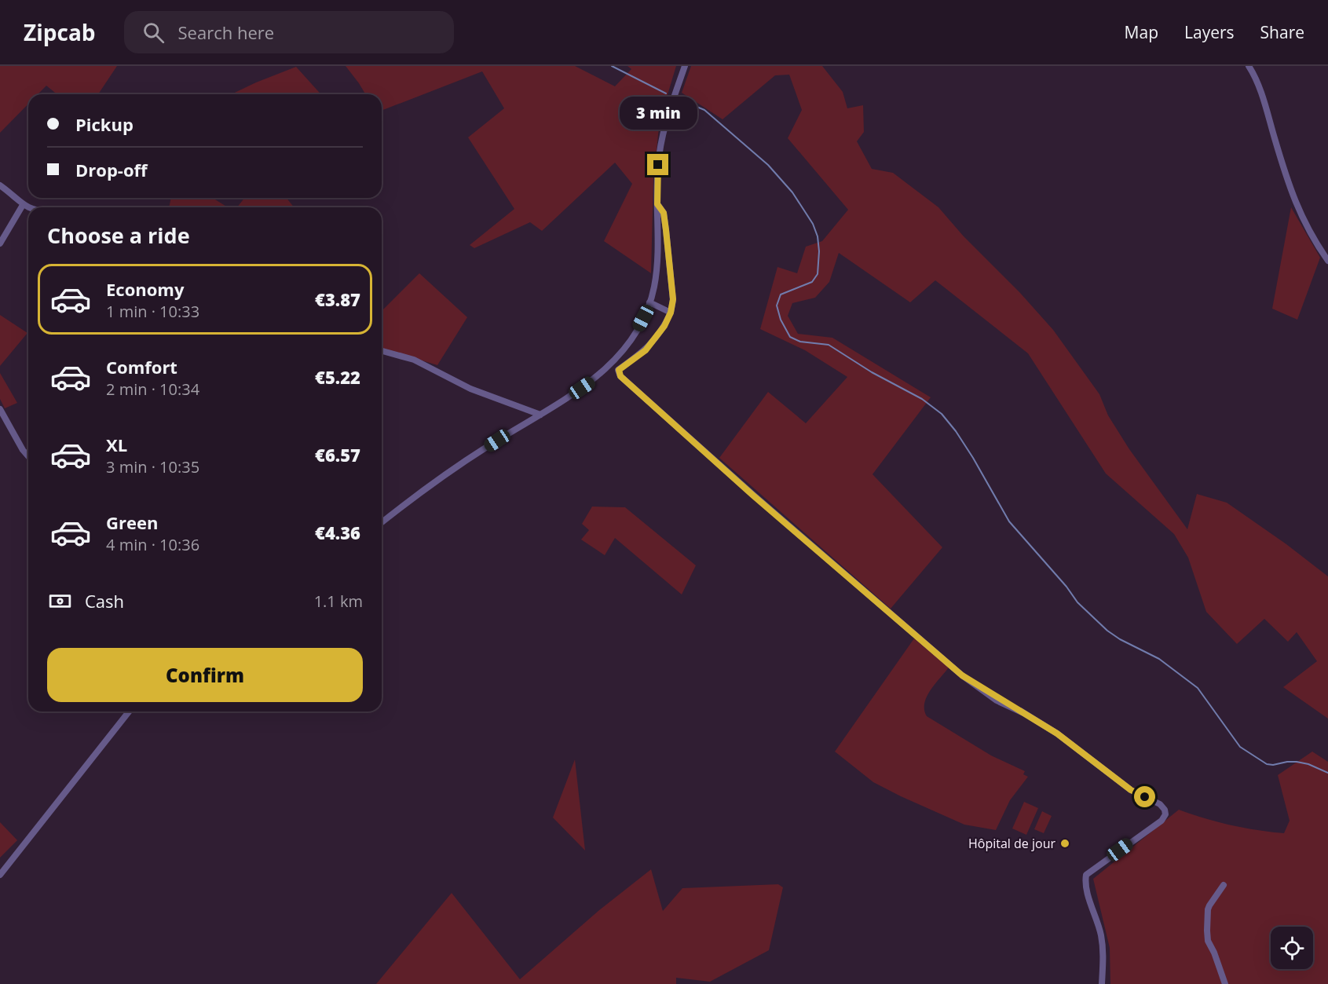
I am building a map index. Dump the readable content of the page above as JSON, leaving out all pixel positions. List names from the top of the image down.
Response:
{
  "places": ["Hôpital de jour"],
  "page": {
    "header": "Zipcab",
    "search": "Search here",
    "nav": ["Map", "Layers", "Share"],
    "banner": ["Pickup", "Drop-off"],
    "bubble": "3 min",
    "heading": "Choose a ride",
    "list": [
      {
        "name": "Economy",
        "note": "1 min · 10:33",
        "value": "€3.87"
      },
      {
        "name": "Comfort",
        "note": "2 min · 10:34",
        "value": "€5.22"
      },
      {
        "name": "XL",
        "note": "3 min · 10:35",
        "value": "€6.57"
      },
      {
        "name": "Green",
        "note": "4 min · 10:36",
        "value": "€4.36"
      }
    ],
    "pay": ["Cash", "1.1 km"],
    "buttons": "Confirm"
  }
}
